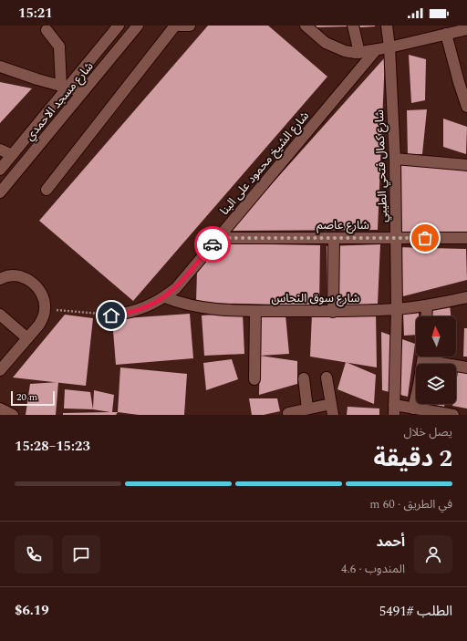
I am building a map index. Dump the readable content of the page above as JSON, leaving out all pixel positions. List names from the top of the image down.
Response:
{
  "streets": {
    "street": [
      "شارع مسجد الاحمدي",
      "شارع الشيخ محمود على البنا",
      "شارع كمال فتحي الطيبي",
      "شارع عاصم",
      "شارع سوق النحاس"
    ]
  },
  "crossings": [
    ["شارع الشيخ محمود على البنا", "شارع عاصم"],
    ["شارع الشيخ محمود على البنا", "شارع سوق النحاس"],
    ["شارع كمال فتحي الطيبي", "شارع عاصم"],
    ["شارع كمال فتحي الطيبي", "شارع سوق النحاس"]
  ],
  "scale_bar": "20 m",
  "north": "top",
  "page": {
    "status": "15:21",
    "scale": "20 m",
    "heading": ["2 دقيقة", "يصل خلال", "15:23–15:28"],
    "panel": [
      "أحمد",
      "المندوب · 4.6",
      "الطلب #5491",
      "$6.19"
    ],
    "bar": "في الطريق · 60 m"
  }
}
